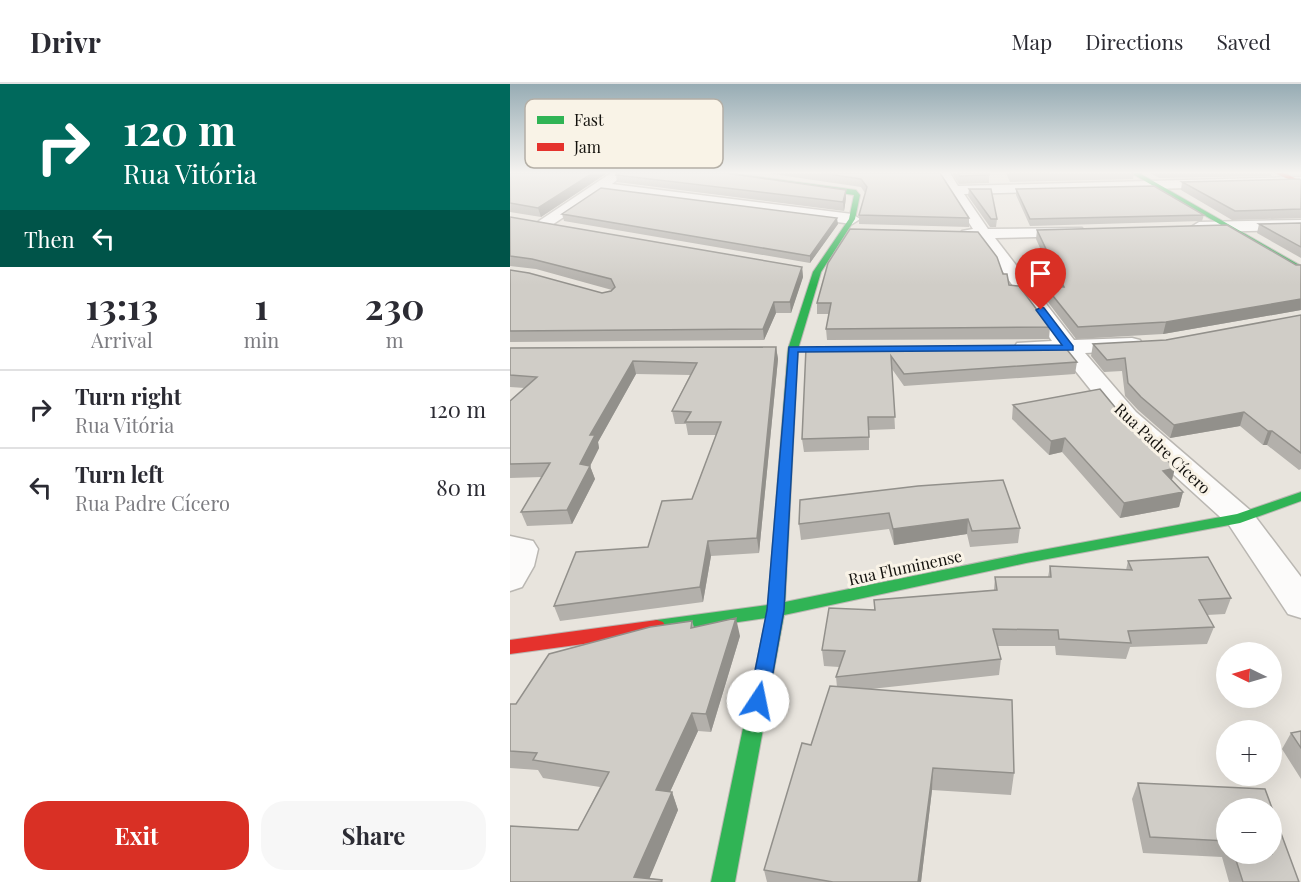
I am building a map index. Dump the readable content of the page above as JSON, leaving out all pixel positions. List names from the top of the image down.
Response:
{
  "streets": {
    "street": ["Rua Padre Cícero", "Rua Fluminense"]
  },
  "crossings": [
    ["Rua Padre Cícero", "Rua Fluminense"]
  ],
  "legend": ["Fast", "Jam"],
  "north": "left",
  "page": {
    "header": "Drivr",
    "nav": ["Map", "Directions", "Saved"],
    "turn": ["120 m", "Rua Vitória"],
    "then": "Then",
    "eta": [
      "13:13",
      "Arrival",
      "1",
      "min",
      "230",
      "m"
    ],
    "list": [
      {
        "name": "Turn right",
        "note": "Rua Vitória",
        "value": "120 m"
      },
      {
        "name": "Turn left",
        "note": "Rua Padre Cícero",
        "value": "80 m"
      }
    ],
    "map_buttons": ["+", "−"],
    "buttons": ["Exit", "Share"]
  }
}
